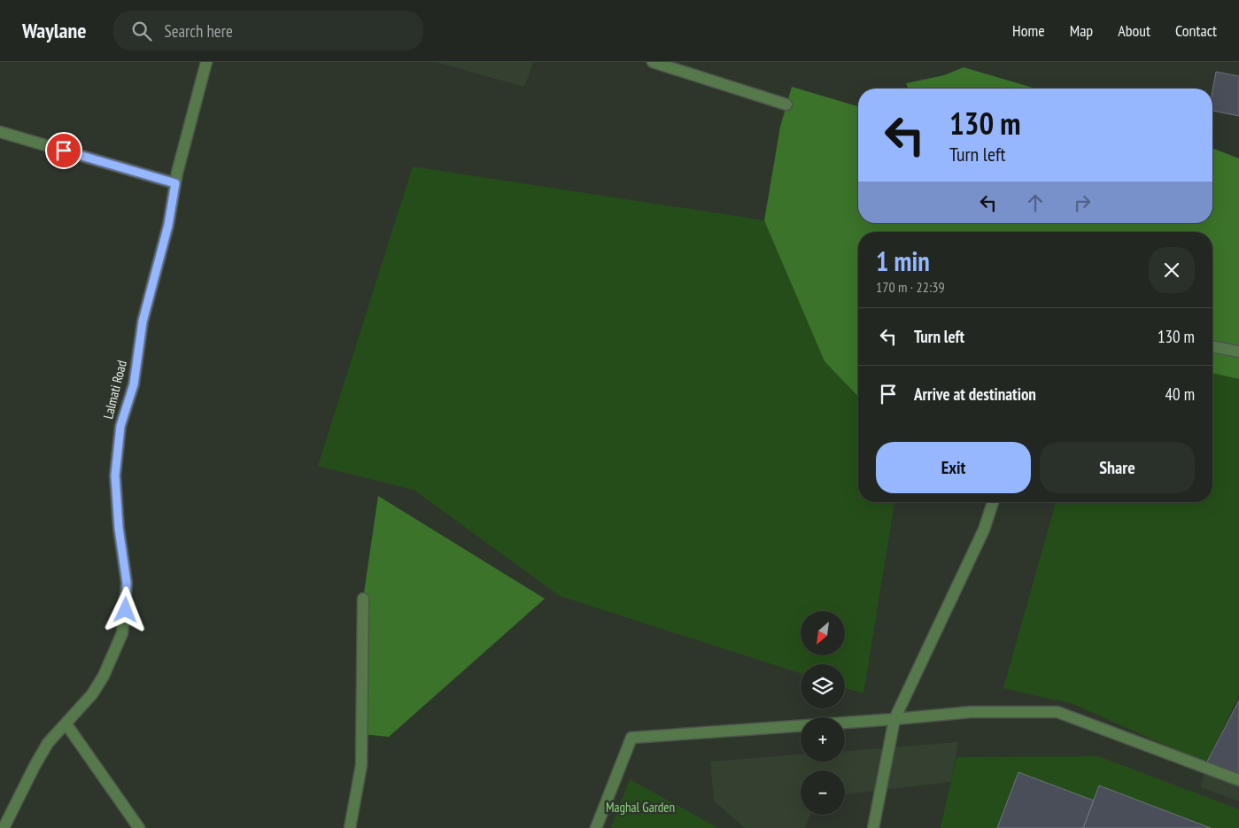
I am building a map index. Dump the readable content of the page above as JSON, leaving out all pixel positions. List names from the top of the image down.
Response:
{
  "streets": {
    "street": ["Lalmati Road"]
  },
  "parks": ["Maghal Garden"],
  "north": "bottom left",
  "page": {
    "header": "Waylane",
    "search": "Search here",
    "nav": [
      "Home",
      "Map",
      "About",
      "Contact"
    ],
    "turn": ["130 m", "Turn left"],
    "heading": ["1 min", "170 m · 22:39"],
    "list": [
      {
        "name": "Turn left",
        "value": "130 m"
      },
      {
        "name": "Arrive at destination",
        "value": "40 m"
      }
    ],
    "buttons": ["Exit", "Share"],
    "map_buttons": ["+", "−"]
  }
}
